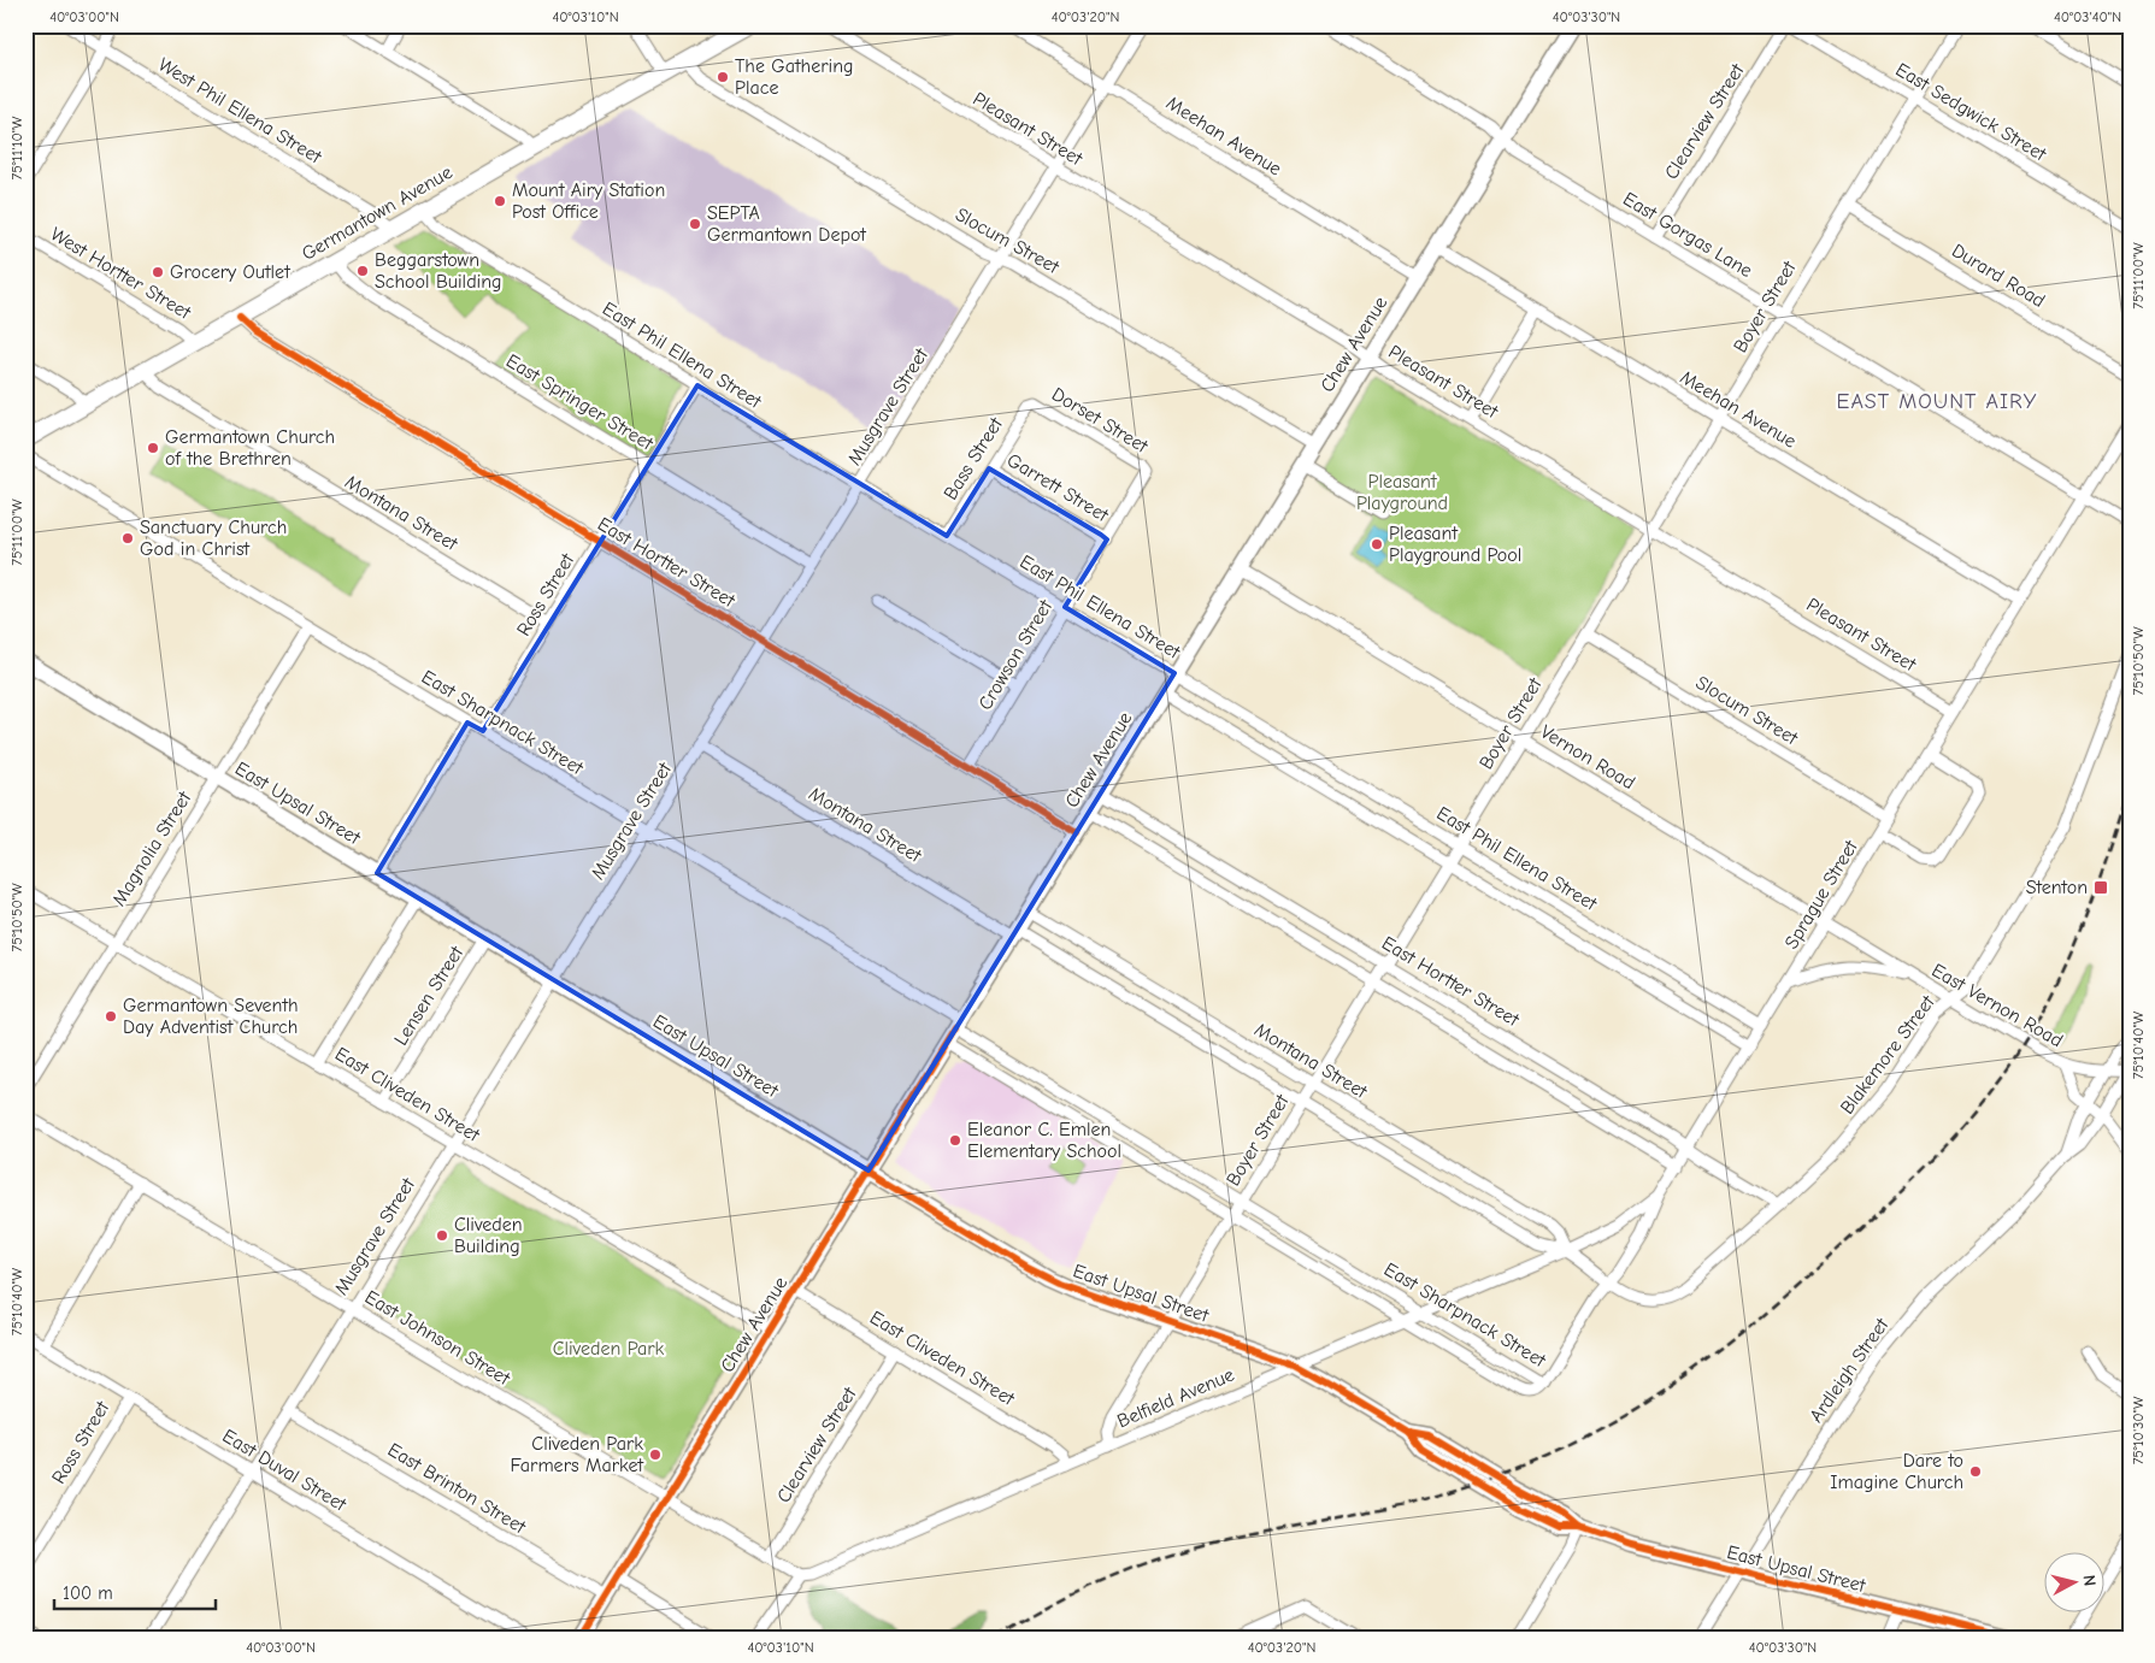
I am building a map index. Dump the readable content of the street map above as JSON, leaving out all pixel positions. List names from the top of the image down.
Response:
{
  "streets": {
    "main road": ["Germantown Avenue"],
    "street": [
      "West Phil Ellena Street",
      "East Sedgwick Street",
      "Clearview Street",
      "Pleasant Street",
      "Meehan Avenue",
      "East Gorgas Lane",
      "Slocum Street",
      "West Hortter Street",
      "Durard Road",
      "Boyer Street",
      "Chew Avenue",
      "East Phil Ellena Street",
      "East Springer Street",
      "Musgrave Street",
      "Dorset Street",
      "Bass Street",
      "Garrett Street",
      "Montana Street",
      "East Hortter Street",
      "Ross Street",
      "Crowson Street",
      "East Sharpnack Street",
      "Vernon Road",
      "East Upsal Street",
      "Magnolia Street",
      "Sprague Street",
      "Lensen Street",
      "East Vernon Road",
      "Blakemore Street",
      "East Cliveden Street",
      "East Johnson Street",
      "Ardleigh Street",
      "Belfield Avenue",
      "East Duval Street",
      "East Brinton Street"
    ]
  },
  "crossings": [
    ["West Phil Ellena Street", "Germantown Avenue"],
    ["East Sedgwick Street", "Boyer Street"],
    ["Clearview Street", "East Gorgas Lane"],
    ["Clearview Street", "East Cliveden Street"],
    ["Clearview Street", "East Johnson Street"],
    ["Pleasant Street", "Boyer Street"],
    ["Pleasant Street", "Chew Avenue"],
    ["Pleasant Street", "Musgrave Street"],
    ["Pleasant Street", "Sprague Street"],
    ["Meehan Avenue", "Boyer Street"],
    ["Meehan Avenue", "Chew Avenue"],
    ["Meehan Avenue", "Musgrave Street"],
    ["Meehan Avenue", "Sprague Street"],
    ["Germantown Avenue", "Slocum Street"],
    ["Germantown Avenue", "West Hortter Street"],
    ["Germantown Avenue", "East Phil Ellena Street"],
    ["Germantown Avenue", "East Springer Street"],
    ["Germantown Avenue", "Montana Street"],
    ["Germantown Avenue", "East Hortter Street"],
    ["East Gorgas Lane", "Boyer Street"],
    ["East Gorgas Lane", "Chew Avenue"],
    ["East Gorgas Lane", "Sprague Street"],
    ["Slocum Street", "Boyer Street"],
    ["Slocum Street", "Chew Avenue"],
    ["Slocum Street", "Musgrave Street"],
    ["Slocum Street", "Sprague Street"],
    ["Durard Road", "Boyer Street"],
    ["Boyer Street", "East Phil Ellena Street"],
    ["Boyer Street", "Montana Street"],
    ["Boyer Street", "East Hortter Street"],
    ["Boyer Street", "East Sharpnack Street"],
    ["Boyer Street", "Vernon Road"],
    ["Boyer Street", "East Upsal Street"],
    ["Boyer Street", "Belfield Avenue"],
    ["Chew Avenue", "East Phil Ellena Street"],
    ["Chew Avenue", "Montana Street"],
    ["Chew Avenue", "East Hortter Street"],
    ["Chew Avenue", "East Sharpnack Street"],
    ["Chew Avenue", "Vernon Road"],
    ["Chew Avenue", "East Upsal Street"],
    ["Chew Avenue", "East Cliveden Street"],
    ["Chew Avenue", "East Johnson Street"],
    ["Chew Avenue", "East Brinton Street"],
    ["East Phil Ellena Street", "Musgrave Street"],
    ["East Phil Ellena Street", "Bass Street"],
    ["East Phil Ellena Street", "Ross Street"],
    ["East Phil Ellena Street", "Crowson Street"],
    ["East Phil Ellena Street", "Sprague Street"],
    ["East Springer Street", "Musgrave Street"],
    ["East Springer Street", "Ross Street"],
    ["Musgrave Street", "Montana Street"],
    ["Musgrave Street", "East Hortter Street"],
    ["Musgrave Street", "East Sharpnack Street"],
    ["Musgrave Street", "East Upsal Street"],
    ["Musgrave Street", "East Cliveden Street"],
    ["Musgrave Street", "East Johnson Street"],
    ["Musgrave Street", "East Duval Street"],
    ["Musgrave Street", "East Brinton Street"],
    ["Dorset Street", "Bass Street"],
    ["Dorset Street", "Crowson Street"],
    ["Bass Street", "Garrett Street"],
    ["Garrett Street", "Crowson Street"],
    ["Montana Street", "Ross Street"],
    ["Montana Street", "Sprague Street"],
    ["Montana Street", "Blakemore Street"],
    ["Montana Street", "Belfield Avenue"],
    ["East Hortter Street", "Ross Street"],
    ["East Hortter Street", "Crowson Street"],
    ["East Hortter Street", "Sprague Street"],
    ["East Hortter Street", "Blakemore Street"],
    ["Ross Street", "East Sharpnack Street"],
    ["Ross Street", "East Duval Street"],
    ["East Sharpnack Street", "Magnolia Street"],
    ["East Sharpnack Street", "Sprague Street"],
    ["East Sharpnack Street", "Belfield Avenue"],
    ["Vernon Road", "Sprague Street"],
    ["Vernon Road", "East Vernon Road"],
    ["East Upsal Street", "Magnolia Street"],
    ["East Upsal Street", "Lensen Street"],
    ["East Upsal Street", "Ardleigh Street"],
    ["East Upsal Street", "Belfield Avenue"],
    ["Magnolia Street", "East Cliveden Street"],
    ["Sprague Street", "East Vernon Road"],
    ["Sprague Street", "Belfield Avenue"],
    ["Lensen Street", "East Cliveden Street"],
    ["East Vernon Road", "Blakemore Street"],
    ["East Cliveden Street", "Belfield Avenue"],
    ["East Johnson Street", "Belfield Avenue"]
  ],
  "districts": ["EAST MOUNT AIRY"],
  "parks": ["Pleasant Playground", "Cliveden Park"],
  "places": {
    "other": [
      "The Gathering Place",
      "Mount Airy Station Post Office",
      "SEPTA Germantown Depot",
      "Beggarstown School Building",
      "Grocery Outlet",
      "Germantown Church of the Brethren",
      "Sanctuary Church God in Christ",
      "Pleasant Playground Pool",
      "Germantown Seventh Day Adventist Church",
      "Eleanor C. Emlen Elementary School",
      "Cliveden Building",
      "Cliveden Park Farmers Market",
      "Dare to Imagine Church"
    ],
    "transit": ["Stenton"]
  },
  "scale_bar": "100 m",
  "north": "right",
  "coordinates": [
    "40°03'00\"N",
    "40°03'10\"N",
    "40°03'20\"N",
    "40°03'30\"N",
    "40°03'40\"N",
    "75°11'10\"W",
    "75°11'00\"W",
    "75°10'50\"W",
    "75°10'40\"W",
    "75°10'30\"W"
  ]
}
